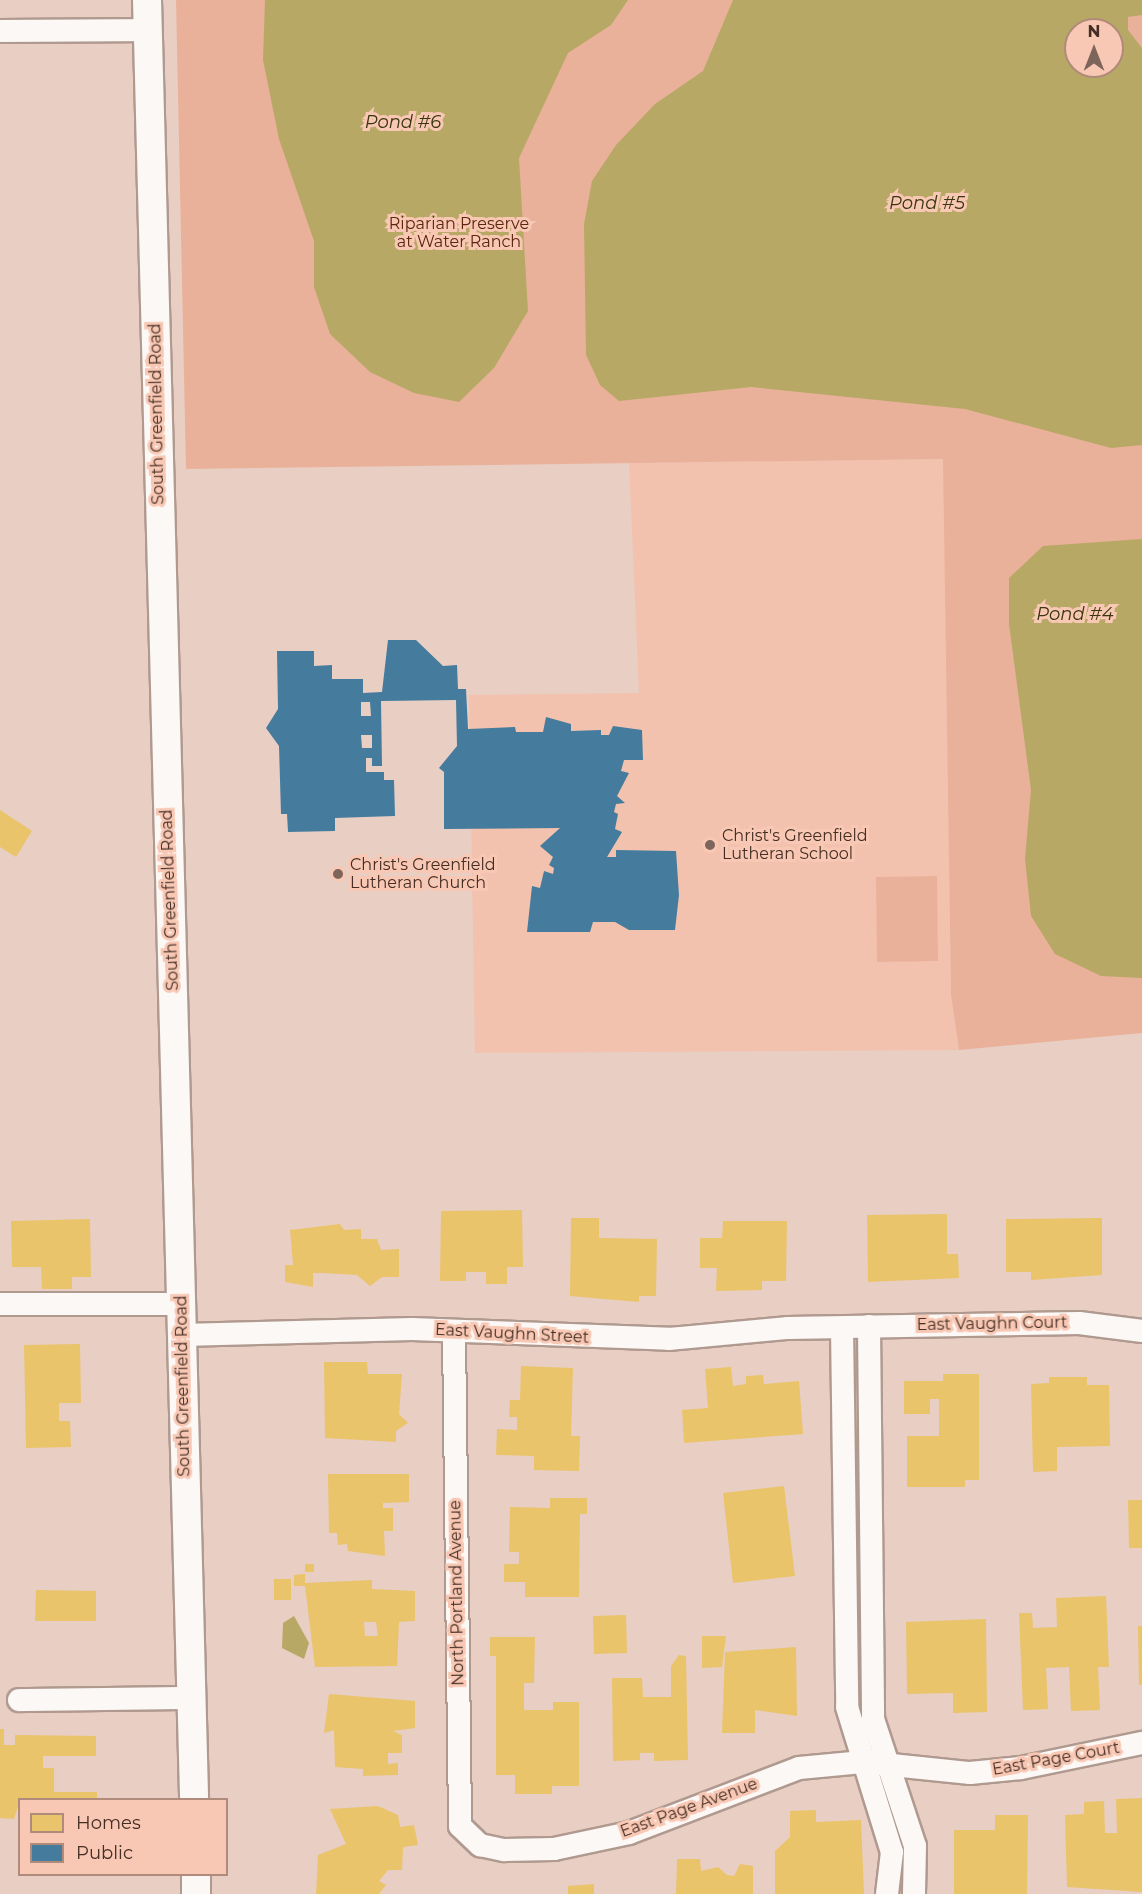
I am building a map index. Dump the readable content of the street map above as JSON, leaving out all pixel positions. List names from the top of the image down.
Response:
{
  "streets": {
    "main road": ["South Greenfield Road"],
    "street": [
      "East Vaughn Court",
      "East Vaughn Street",
      "North Portland Avenue",
      "East Page Court",
      "East Page Avenue"
    ]
  },
  "crossings": [
    ["South Greenfield Road", "East Vaughn Street"],
    ["East Vaughn Court", "East Vaughn Street"],
    ["East Vaughn Street", "North Portland Avenue"],
    ["North Portland Avenue", "East Page Avenue"],
    ["East Page Court", "East Page Avenue"]
  ],
  "water": ["Pond #6", "Pond #5", "Pond #4"],
  "parks": ["Riparian Preserve at Water Ranch"],
  "places": ["Christ's Greenfield Lutheran School", "Christ's Greenfield Lutheran Church"],
  "legend": ["Homes", "Public"],
  "north": "top"
}
